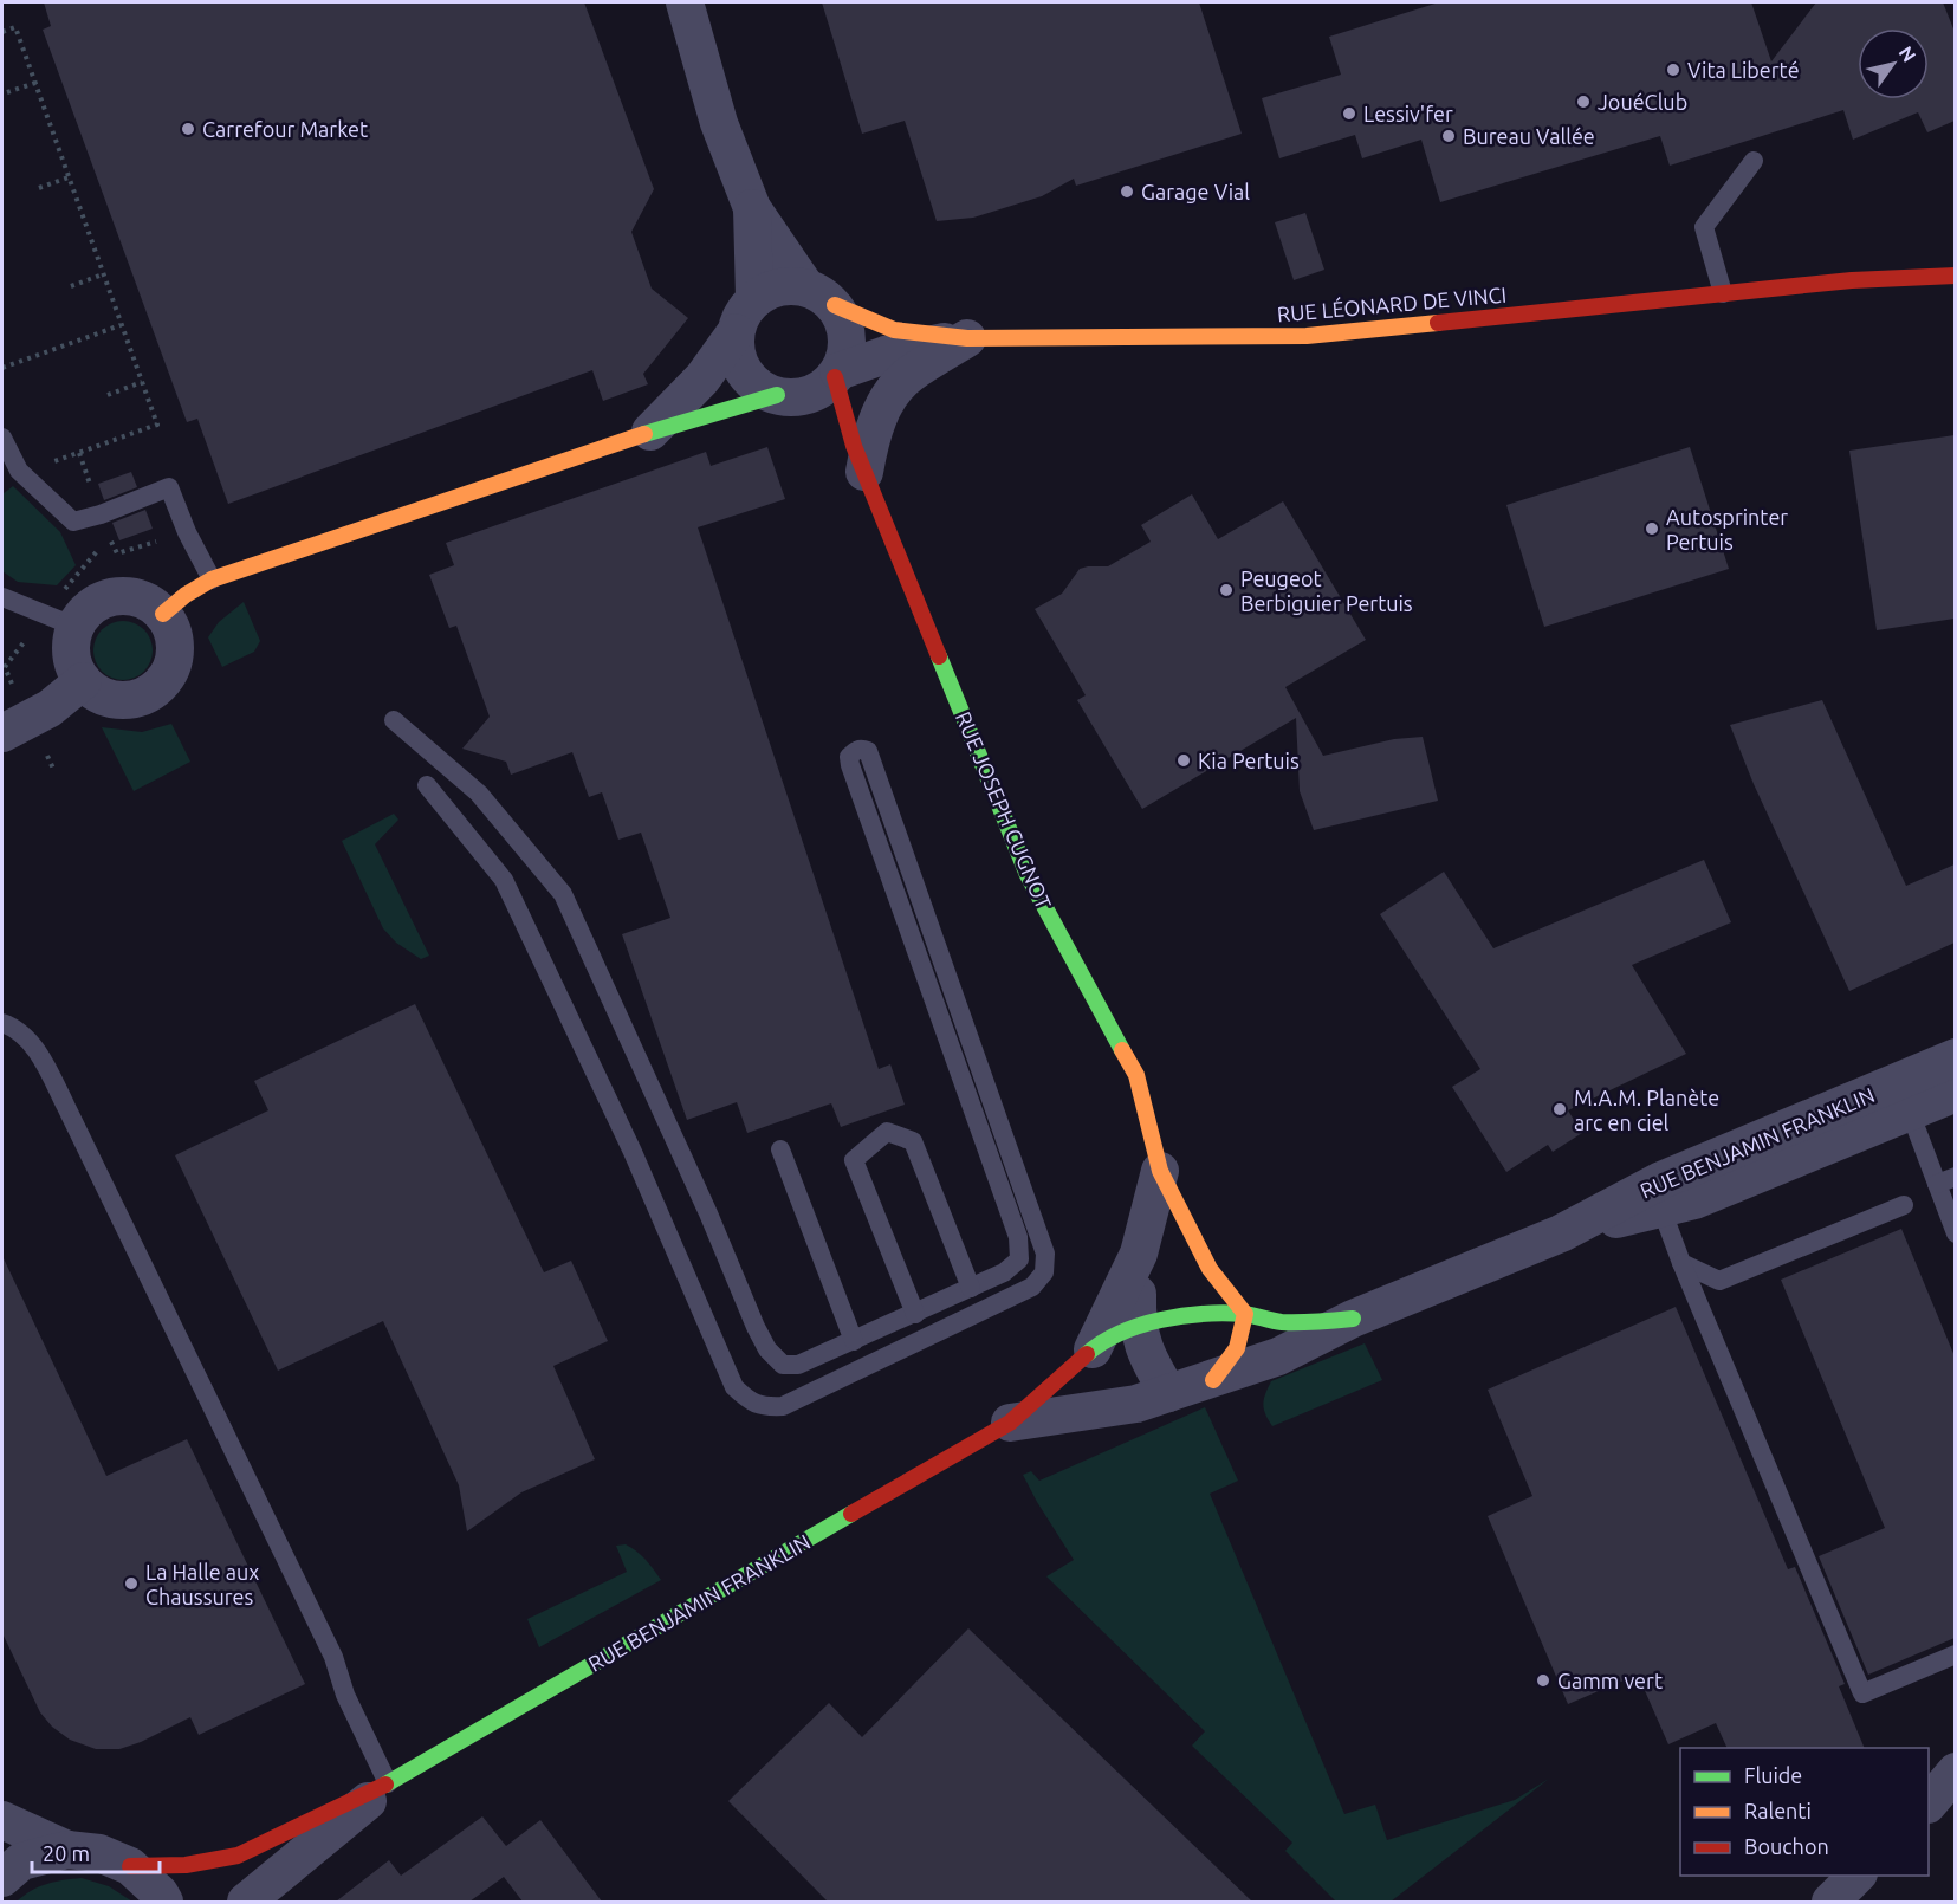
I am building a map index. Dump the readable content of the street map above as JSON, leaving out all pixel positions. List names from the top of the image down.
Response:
{
  "streets": {
    "street": ["RUE LÉONARD DE VINCI", "RUE JOSEPH CUGNOT", "RUE BENJAMIN FRANKLIN"]
  },
  "crossings": [
    ["RUE LÉONARD DE VINCI", "RUE JOSEPH CUGNOT"],
    ["RUE JOSEPH CUGNOT", "RUE BENJAMIN FRANKLIN"]
  ],
  "places": [
    "Vita Liberté",
    "JouéClub",
    "Lessiv'fer",
    "Carrefour Market",
    "Bureau Vallée",
    "Garage Vial",
    "Autosprinter Pertuis",
    "Peugeot Berbiguier Pertuis",
    "Kia Pertuis",
    "M.A.M. Planète arc en ciel",
    "La Halle aux Chaussures",
    "Gamm vert"
  ],
  "legend": ["Fluide", "Ralenti", "Bouchon"],
  "scale_bar": "20 m",
  "north": "top right"
}
